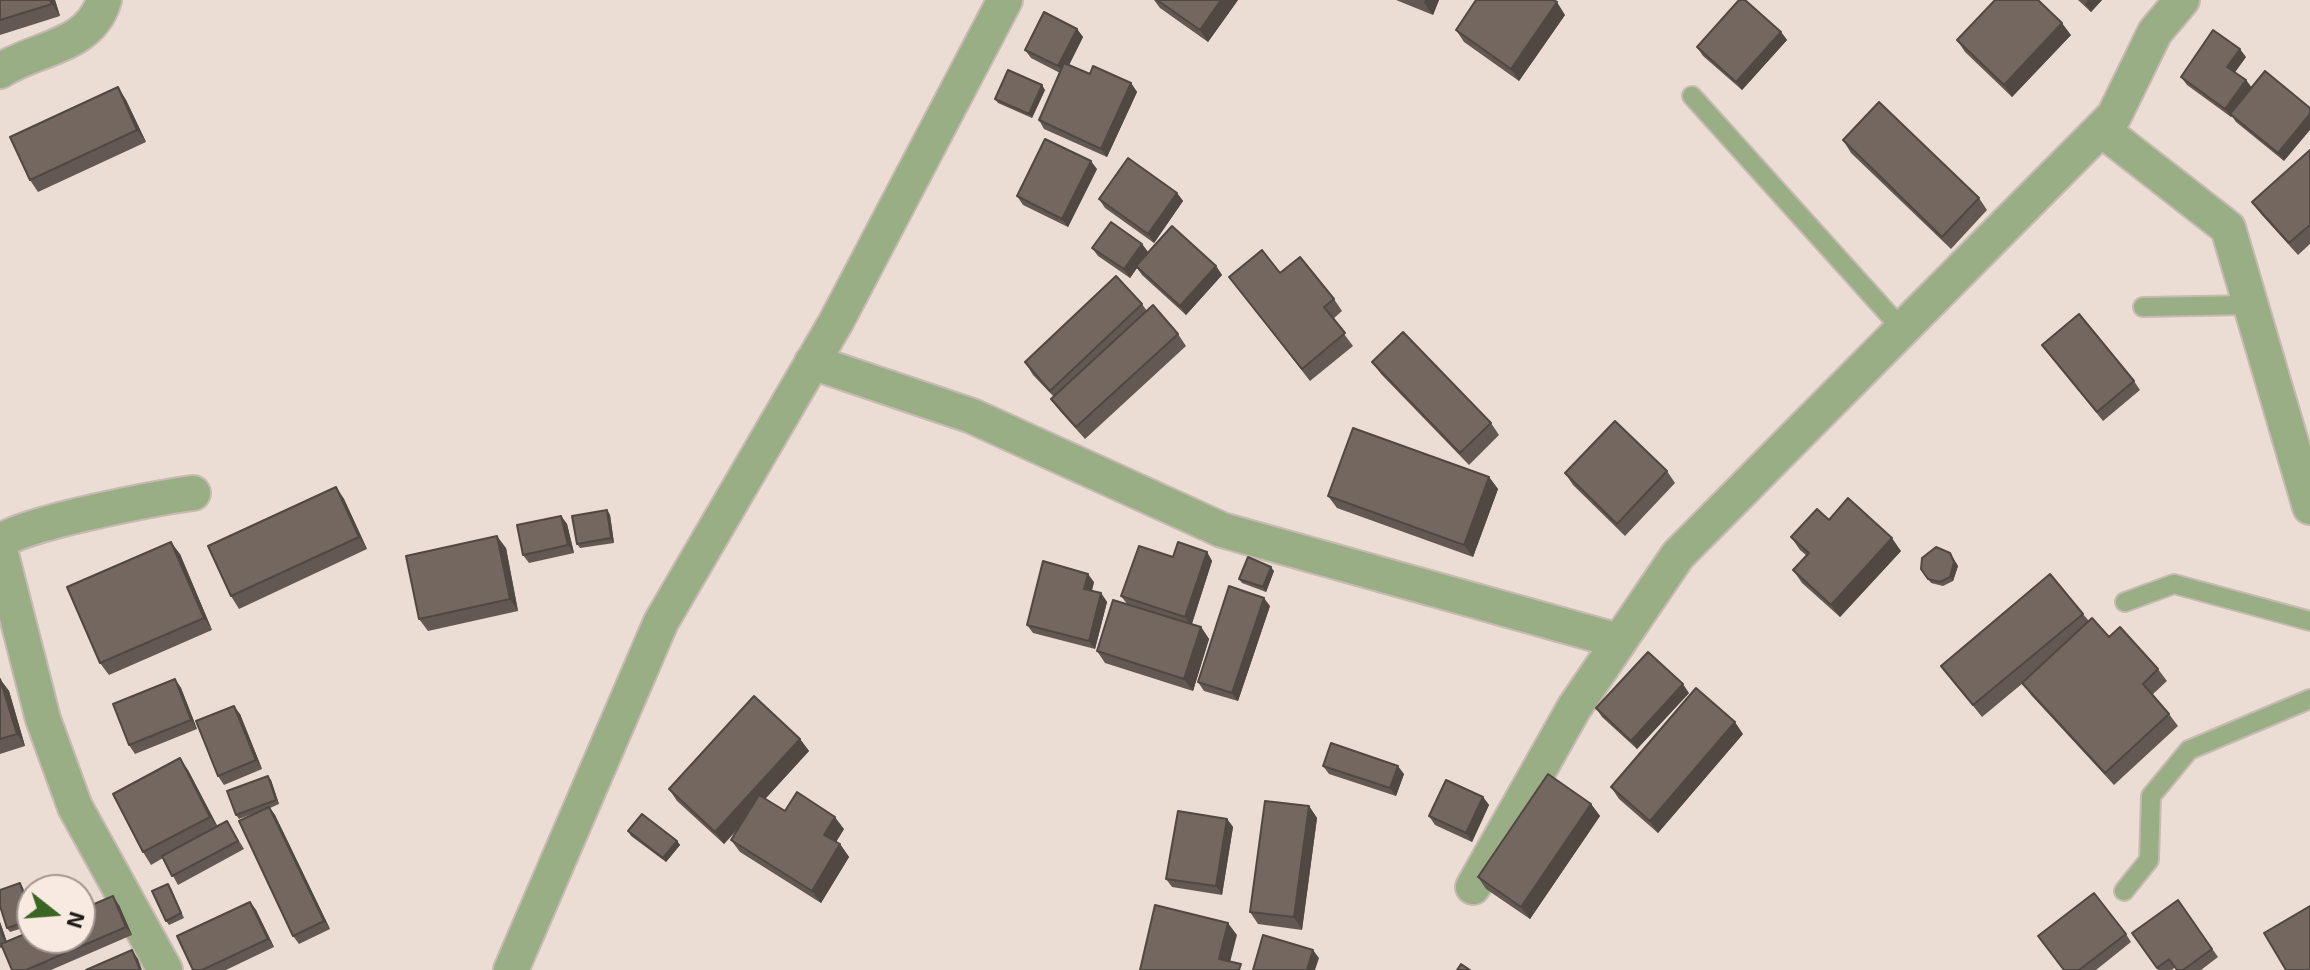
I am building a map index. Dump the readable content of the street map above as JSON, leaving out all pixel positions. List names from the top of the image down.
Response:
{
  "north": "right"
}
